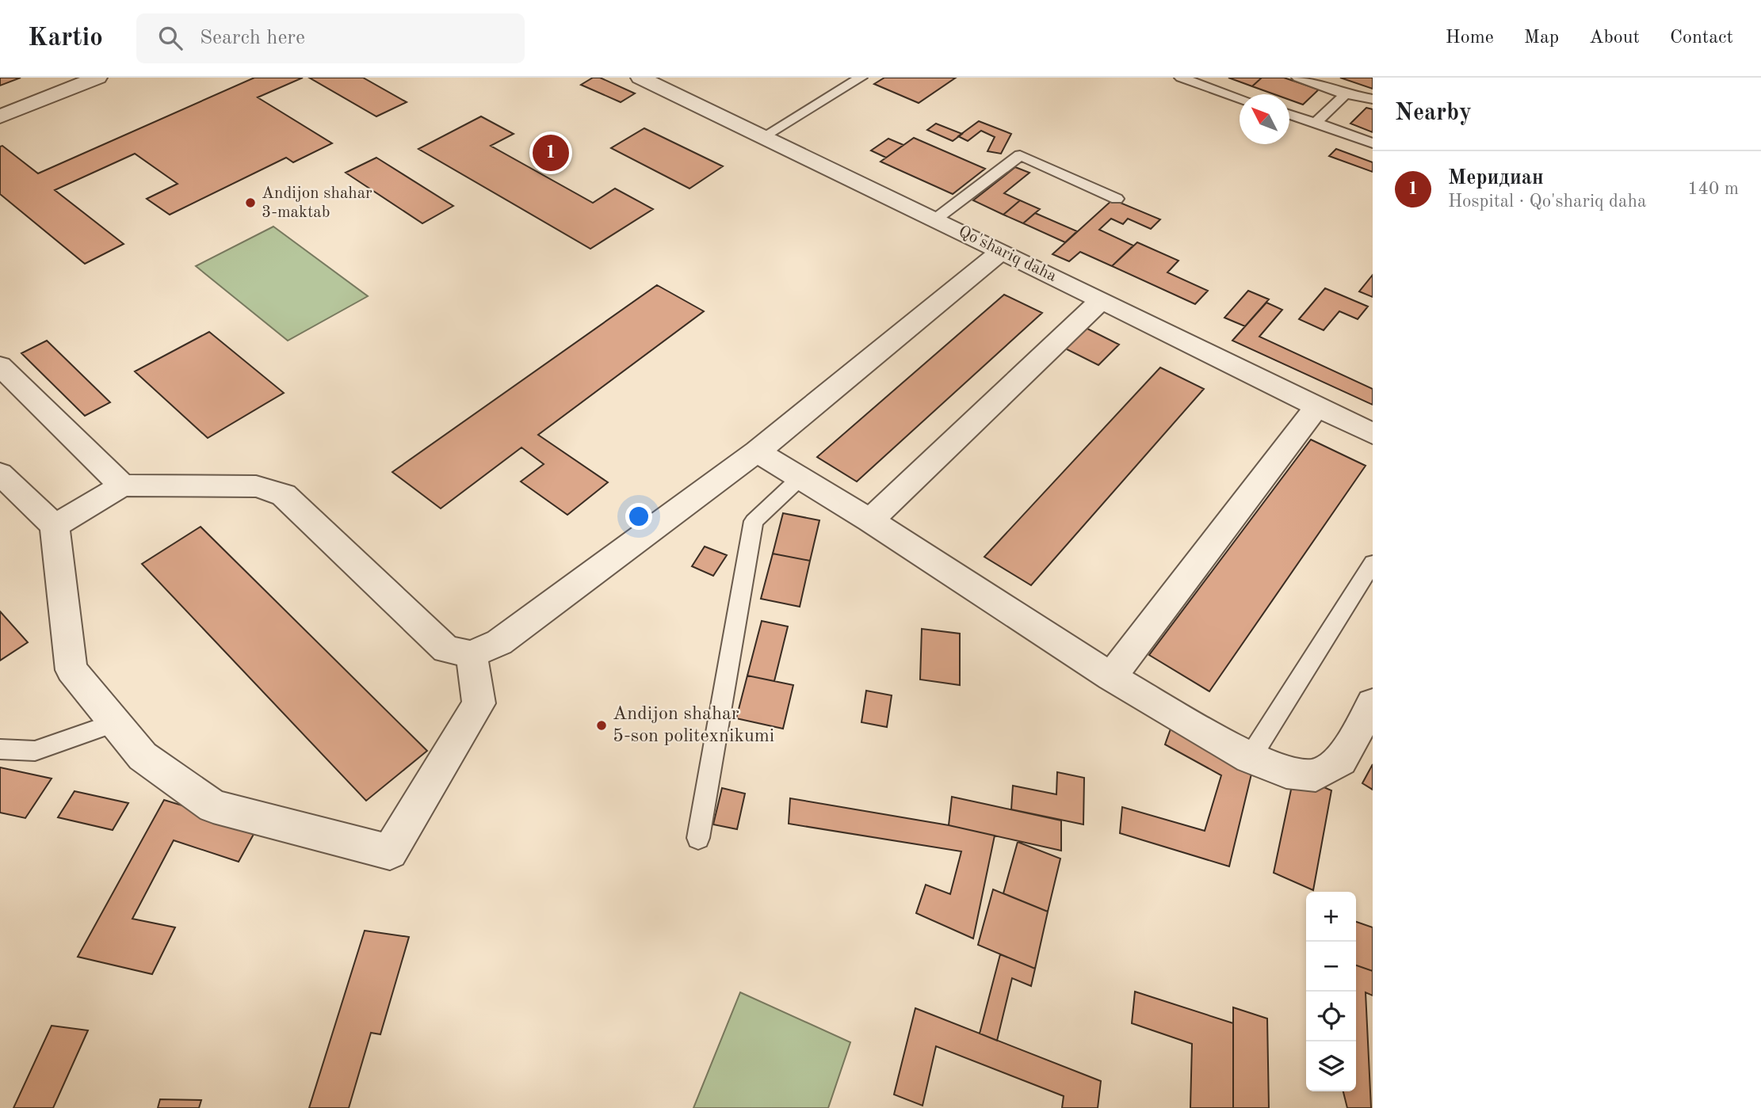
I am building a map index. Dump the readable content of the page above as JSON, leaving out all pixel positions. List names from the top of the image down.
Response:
{
  "streets": {
    "street": ["Qo'shariq daha"]
  },
  "places": ["Andijon shahar 3-maktab", "Andijon shahar 5-son politexnikumi"],
  "north": "top left",
  "page": {
    "header": "Kartio",
    "search": "Search here",
    "nav": [
      "Home",
      "Map",
      "About",
      "Contact"
    ],
    "heading": "Nearby",
    "pins": "1",
    "list": [
      {
        "mark": "1",
        "name": "Меридиан",
        "note": "Hospital · Qo'shariq daha",
        "value": "140 m"
      }
    ],
    "map_buttons": ["+", "−"]
  }
}
